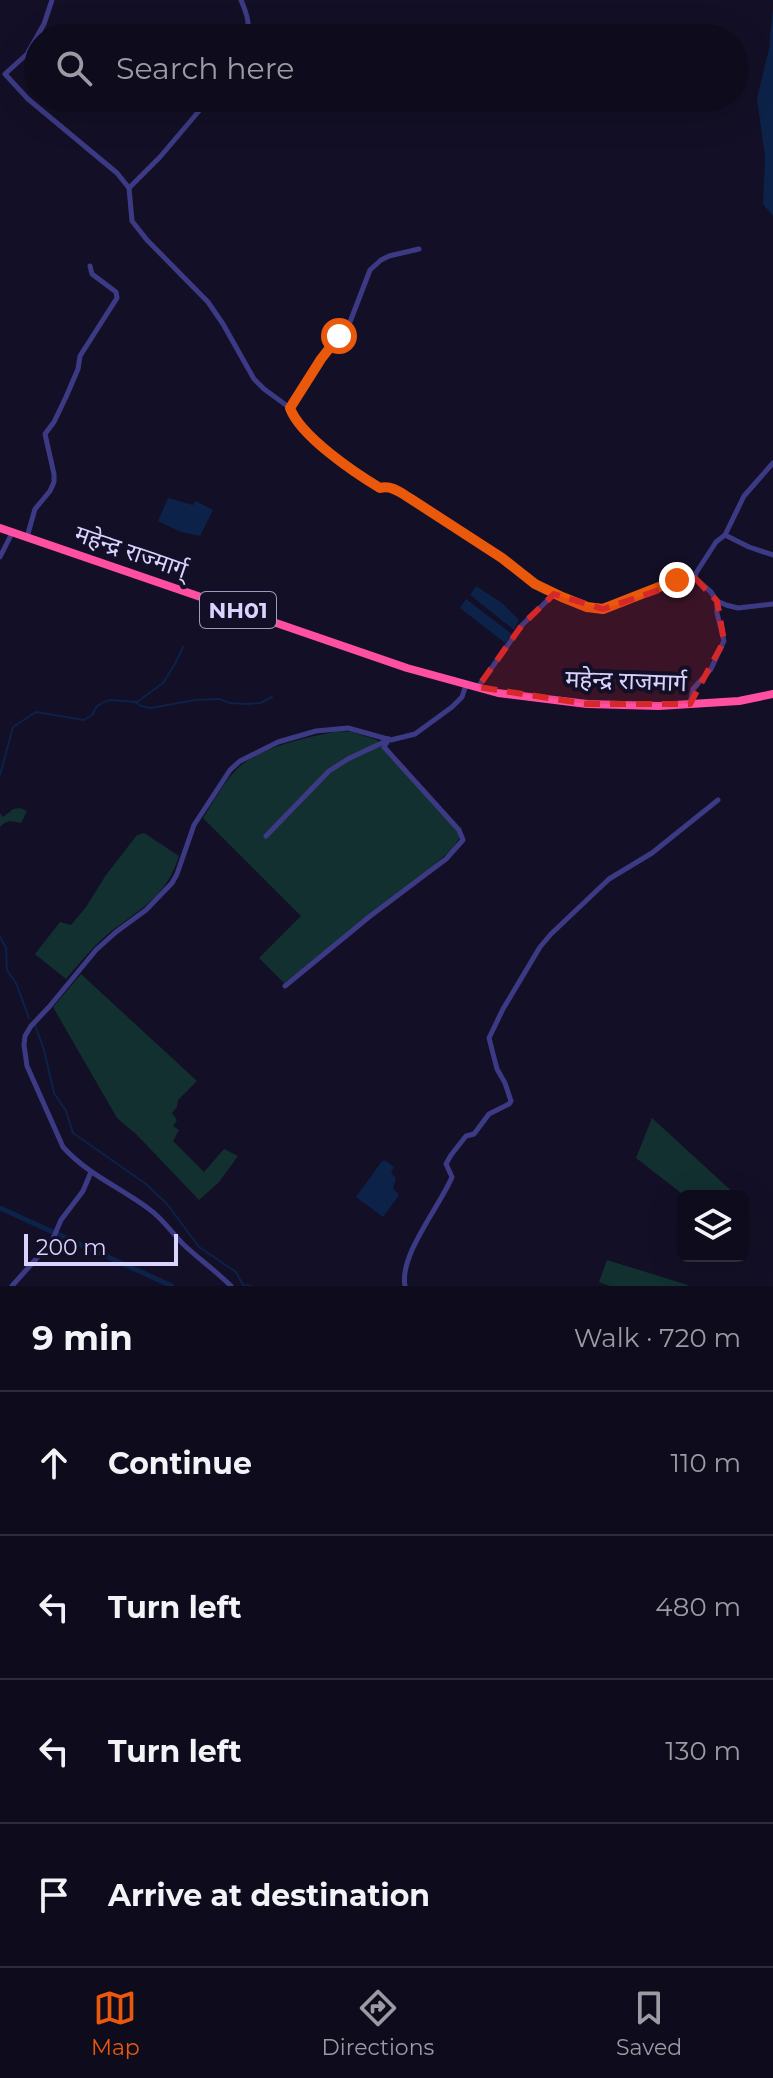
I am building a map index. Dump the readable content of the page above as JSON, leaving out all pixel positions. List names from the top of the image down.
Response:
{
  "streets": {
    "highway": ["महेन्द्र राज्मार्ग्", "NH01", "महेन्द्र राजमार्ग"]
  },
  "crossings": [
    ["महेन्द्र राज्मार्ग्", "महेन्द्र राजमार्ग"]
  ],
  "scale_bar": "200 m",
  "page": {
    "search": "Search here",
    "scale": "200 m",
    "heading": ["9 min", "Walk · 720 m"],
    "list": [
      ["Continue", "110 m"],
      ["Turn left", "480 m"],
      ["Turn left", "130 m"],
      "Arrive at destination"
    ],
    "nav": ["Map", "Directions", "Saved"]
  }
}
